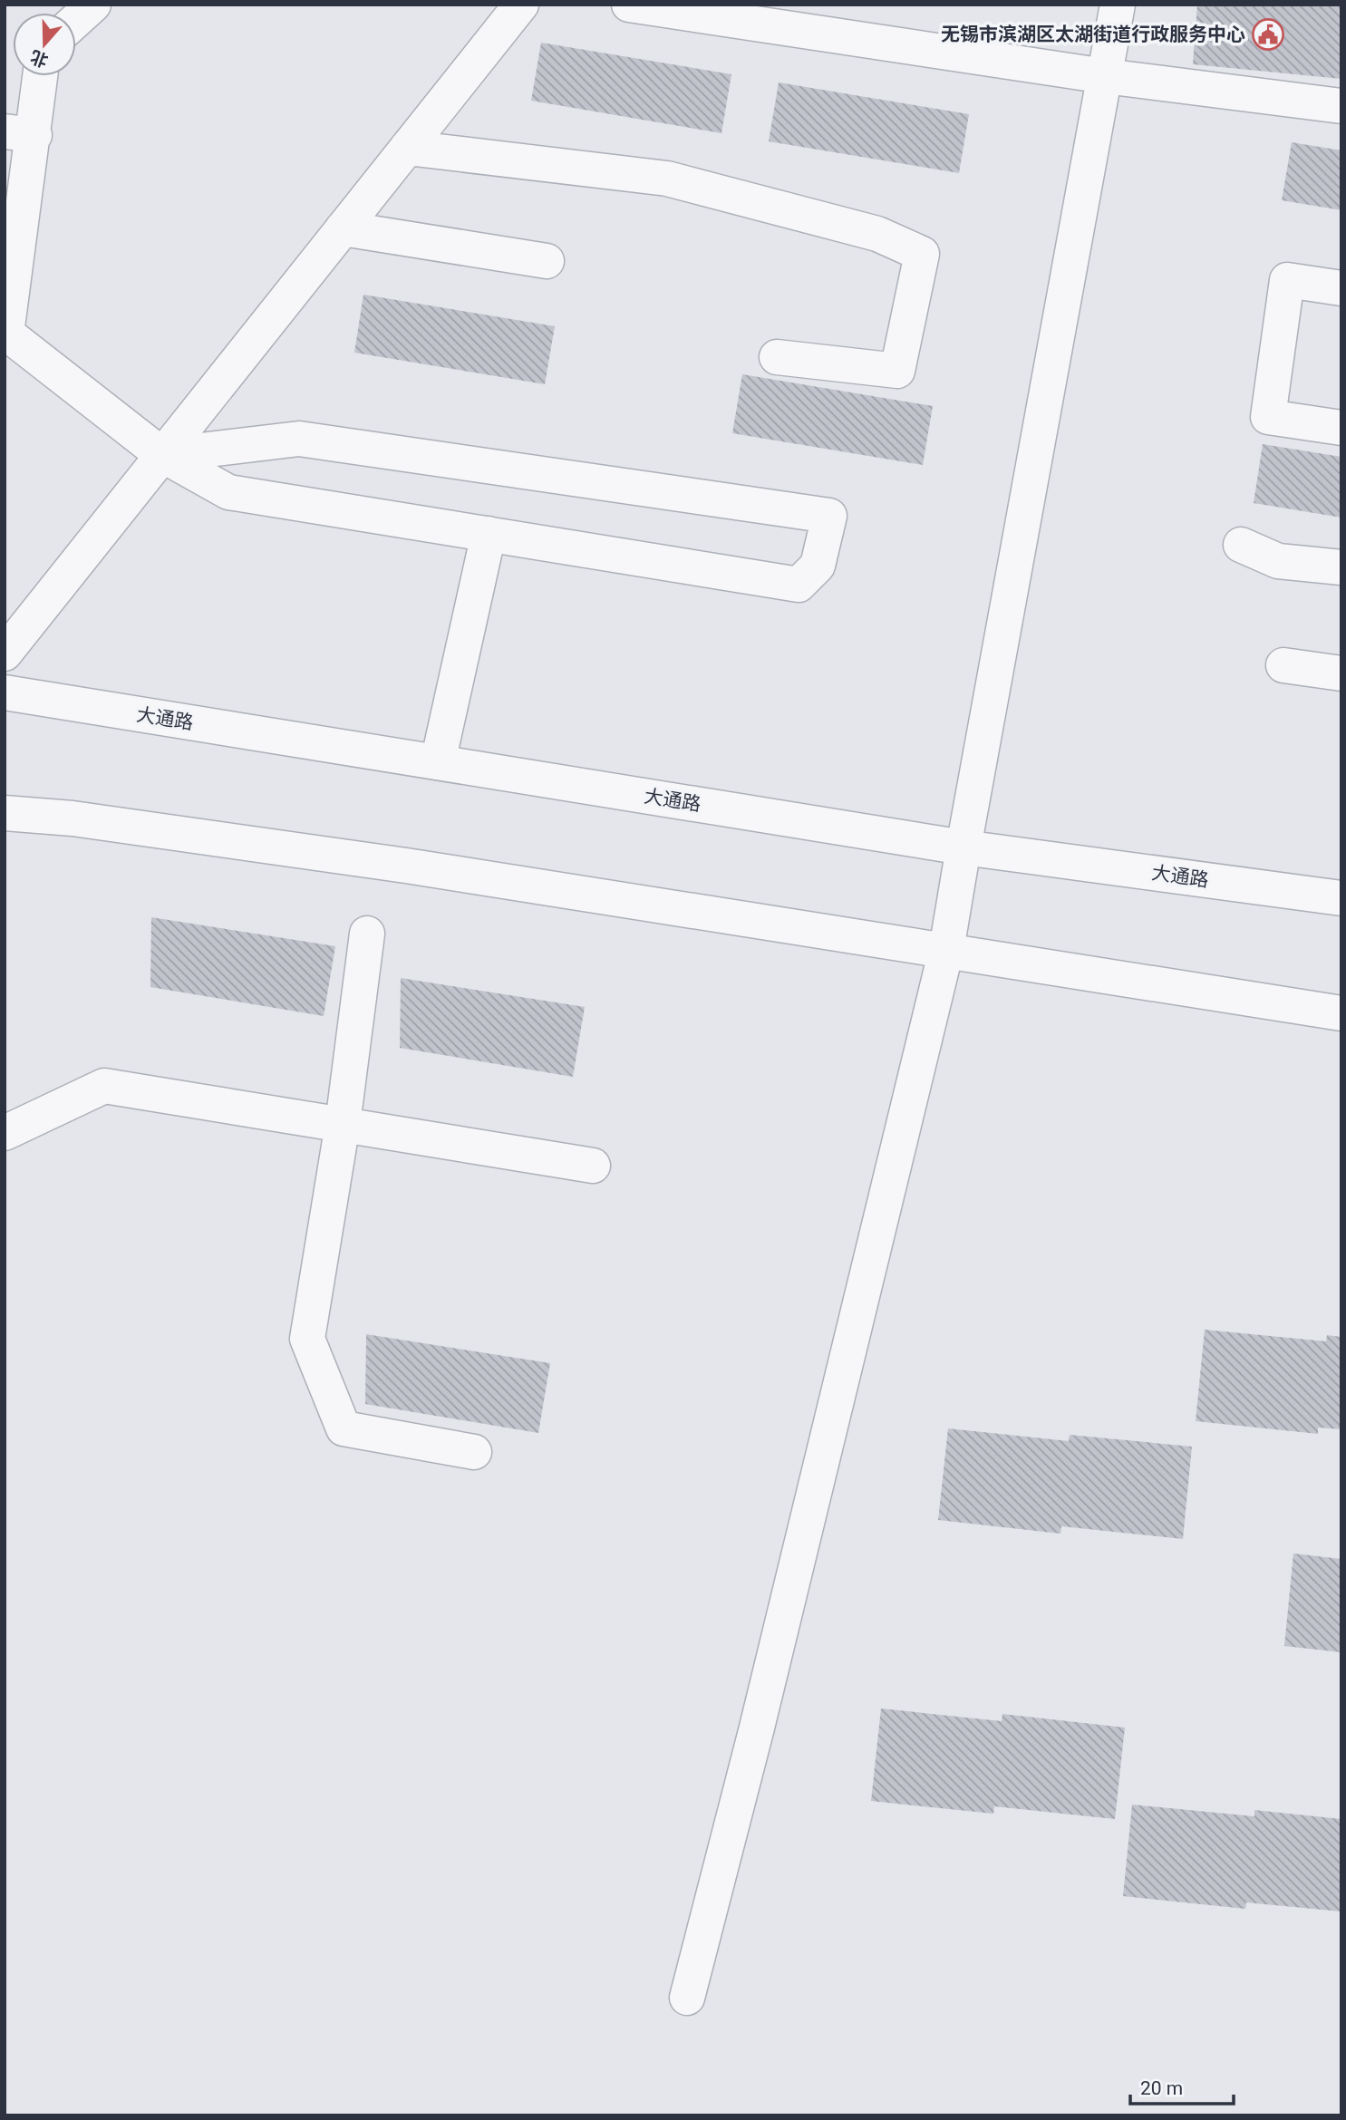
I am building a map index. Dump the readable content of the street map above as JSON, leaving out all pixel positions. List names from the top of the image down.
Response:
{
  "streets": {
    "street": ["大通路"]
  },
  "places": {
    "public building": ["无锡市滨湖区太湖街道行政服务中心"]
  },
  "scale_bar": "20 m",
  "north": "bottom"
}
